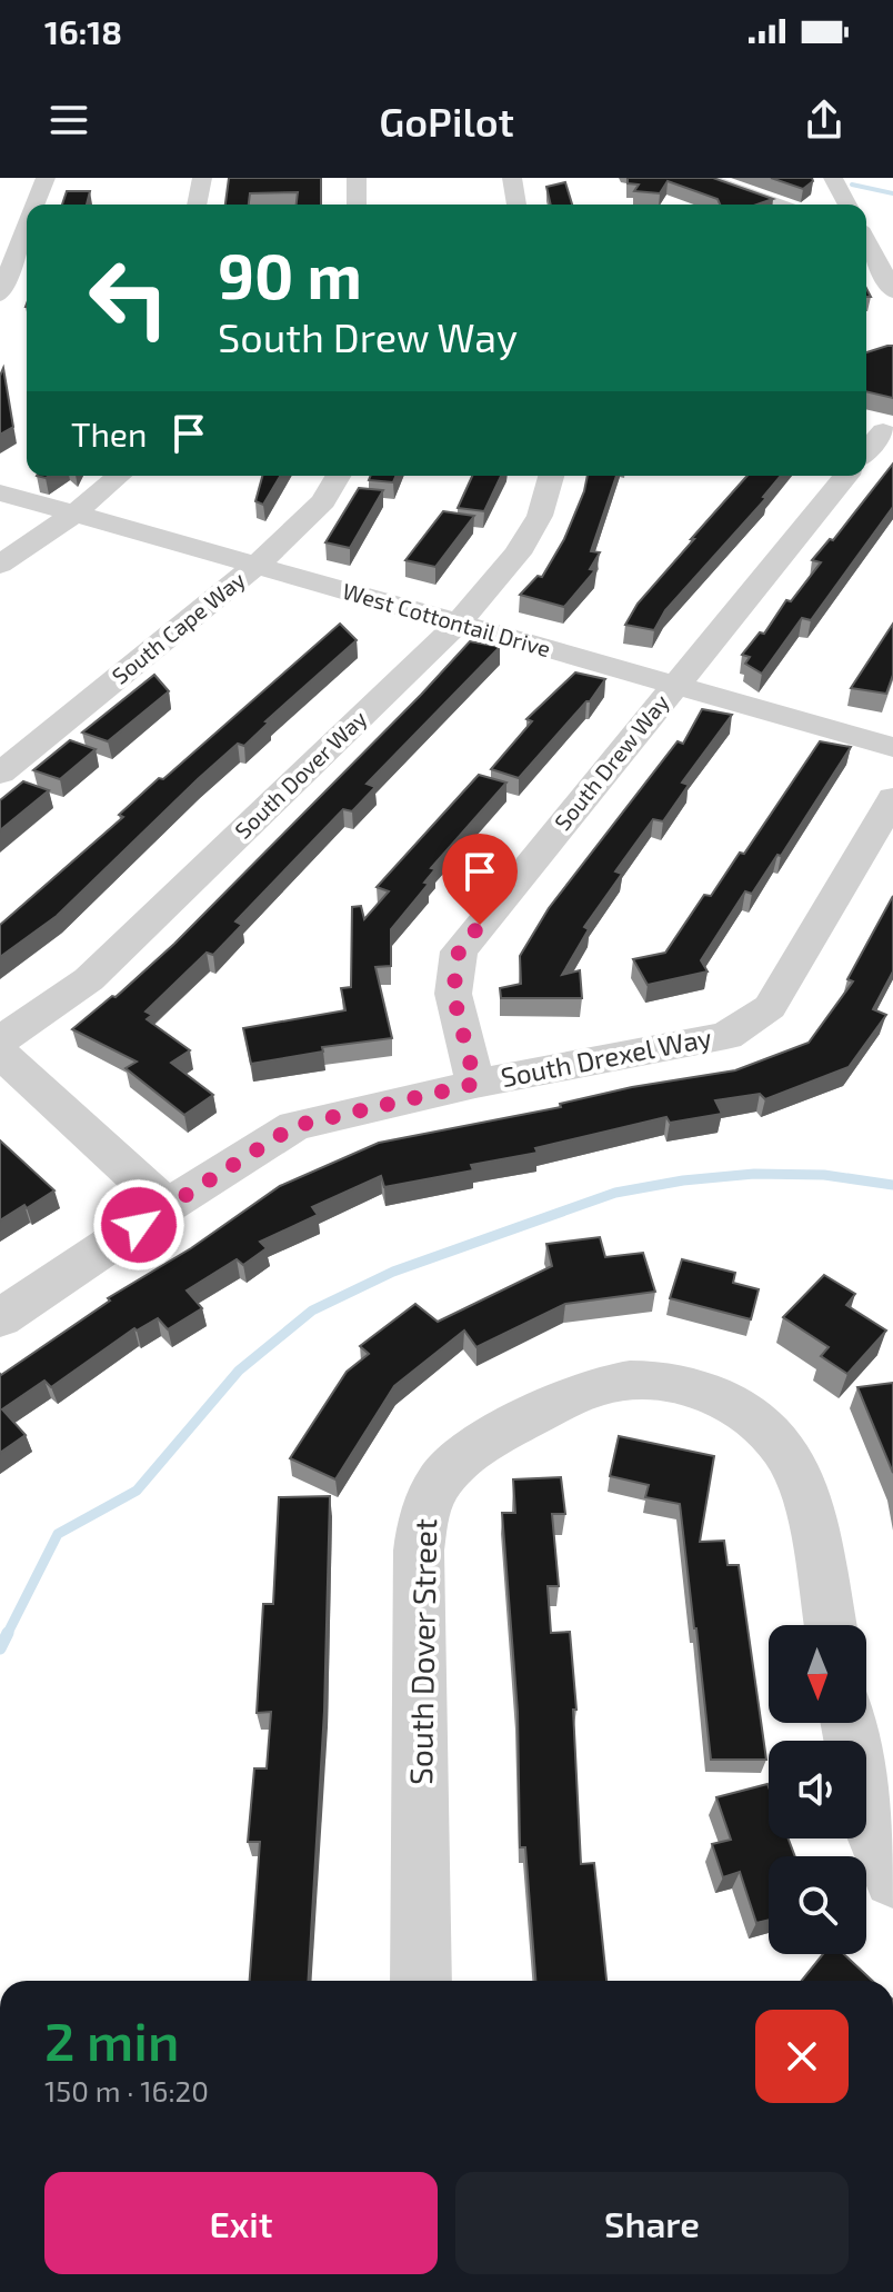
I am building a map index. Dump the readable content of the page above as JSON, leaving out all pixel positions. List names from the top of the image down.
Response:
{
  "streets": {
    "street": [
      "West Cottontail Drive",
      "South Cape Way",
      "South Drew Way",
      "South Dover Way",
      "South Drexel Way",
      "South Dover Street"
    ]
  },
  "crossings": [
    ["West Cottontail Drive", "South Cape Way"],
    ["West Cottontail Drive", "South Drew Way"],
    ["West Cottontail Drive", "South Dover Way"],
    ["South Drew Way", "South Drexel Way"]
  ],
  "north": "bottom",
  "page": {
    "status": "16:18",
    "header": "GoPilot",
    "turn": ["90 m", "South Drew Way"],
    "then": "Then",
    "heading": ["2 min", "150 m · 16:20"],
    "buttons": ["Exit", "Share"]
  }
}
